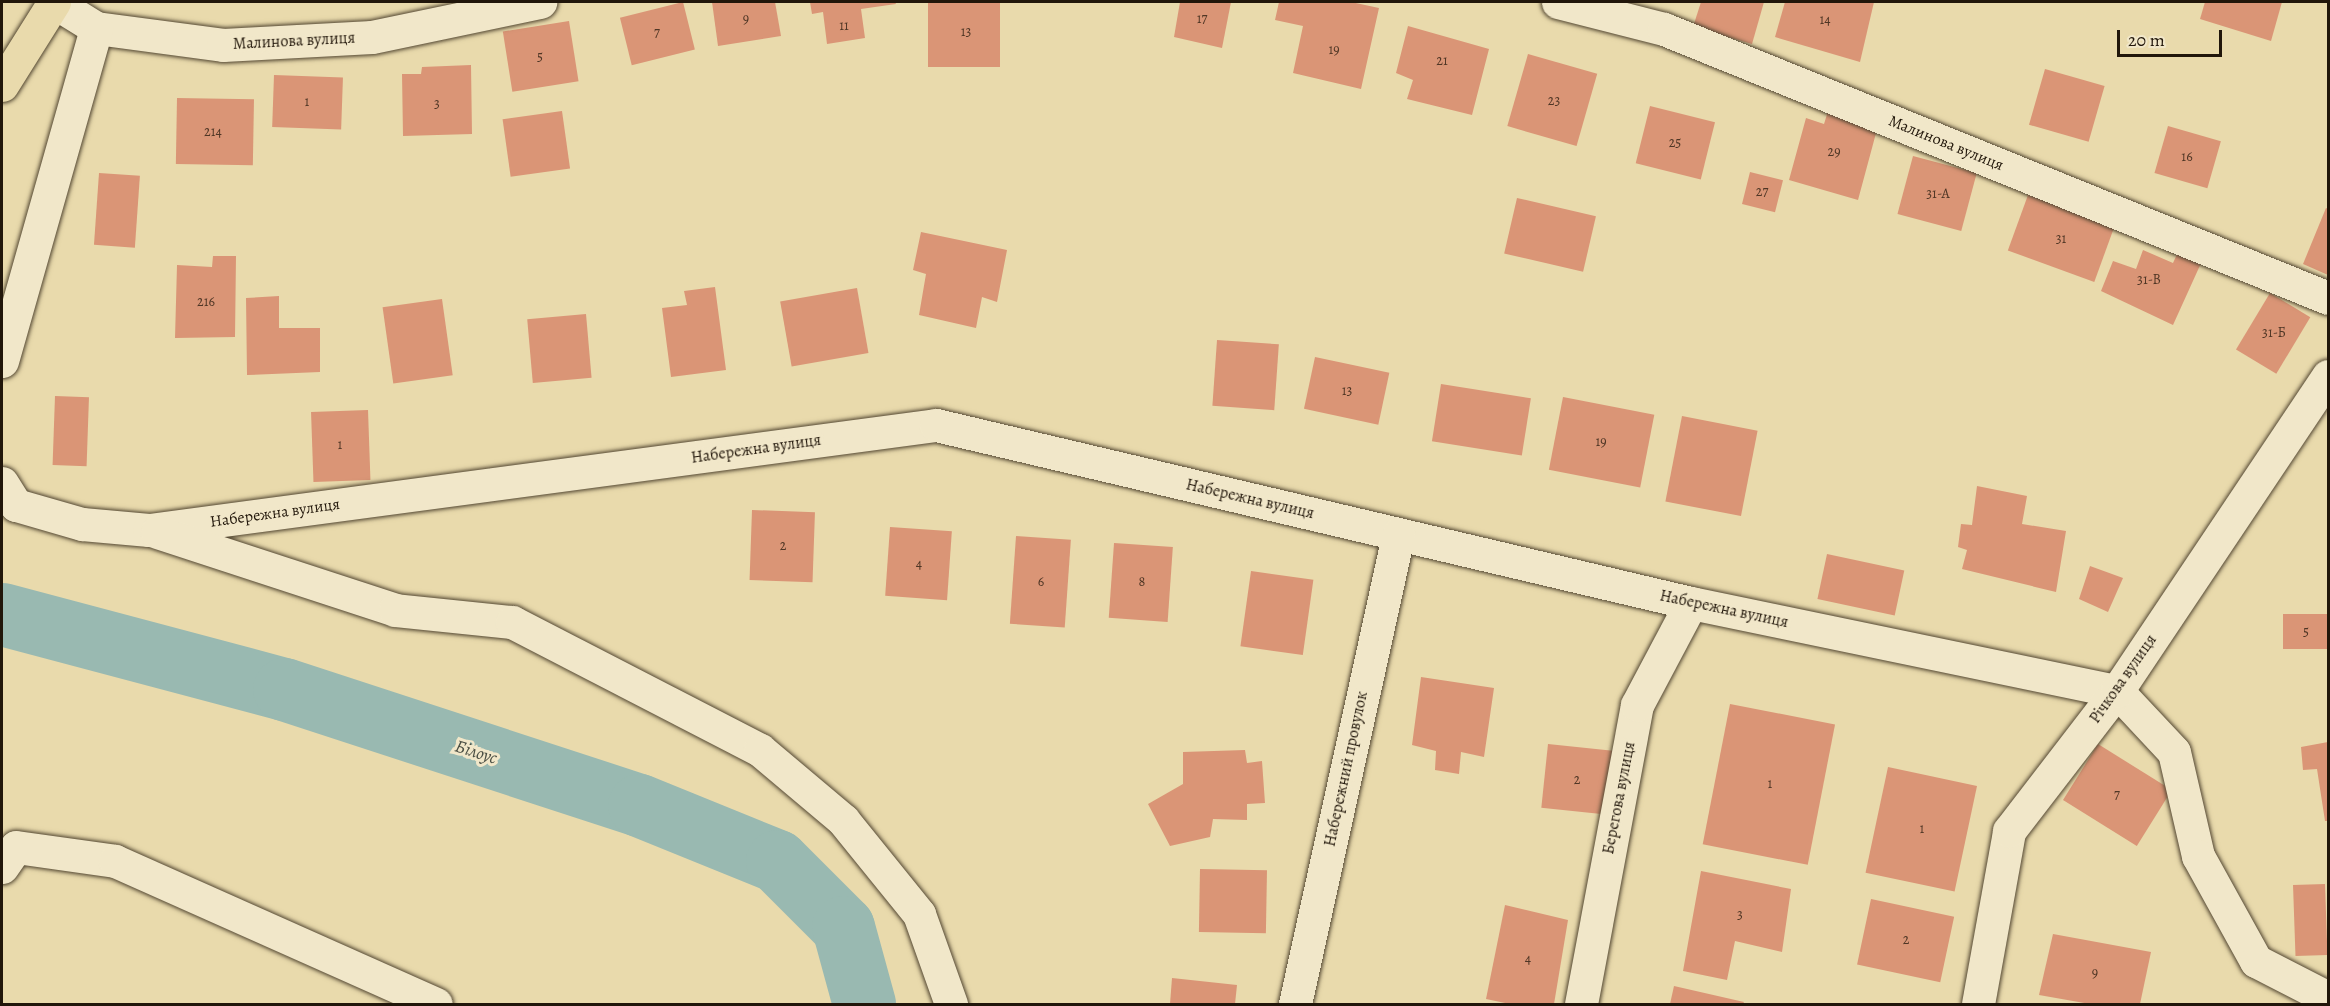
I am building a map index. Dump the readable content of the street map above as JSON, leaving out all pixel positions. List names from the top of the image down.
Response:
{
  "streets": {
    "street": [
      "Малинова вулиця",
      "Набережна вулиця",
      "Річкова вулиця",
      "Набережний провулок",
      "Берегова вулиця"
    ]
  },
  "crossings": [
    ["Набережна вулиця", "Річкова вулиця"],
    ["Набережна вулиця", "Набережний провулок"],
    ["Набережна вулиця", "Берегова вулиця"]
  ],
  "water": ["Білоус"],
  "house_numbers": [
    "9",
    "17",
    "14",
    "11",
    "13",
    "7",
    "19",
    "5",
    "21",
    "23",
    "1",
    "3",
    "214",
    "25",
    "29",
    "16",
    "27",
    "31-А",
    "31",
    "31-В",
    "216",
    "31-Б",
    "13",
    "19",
    "1",
    "2",
    "4",
    "6",
    "8",
    "5",
    "2",
    "1",
    "7",
    "1",
    "3",
    "2",
    "4",
    "9"
  ],
  "scale_bar": "20 m"
}
